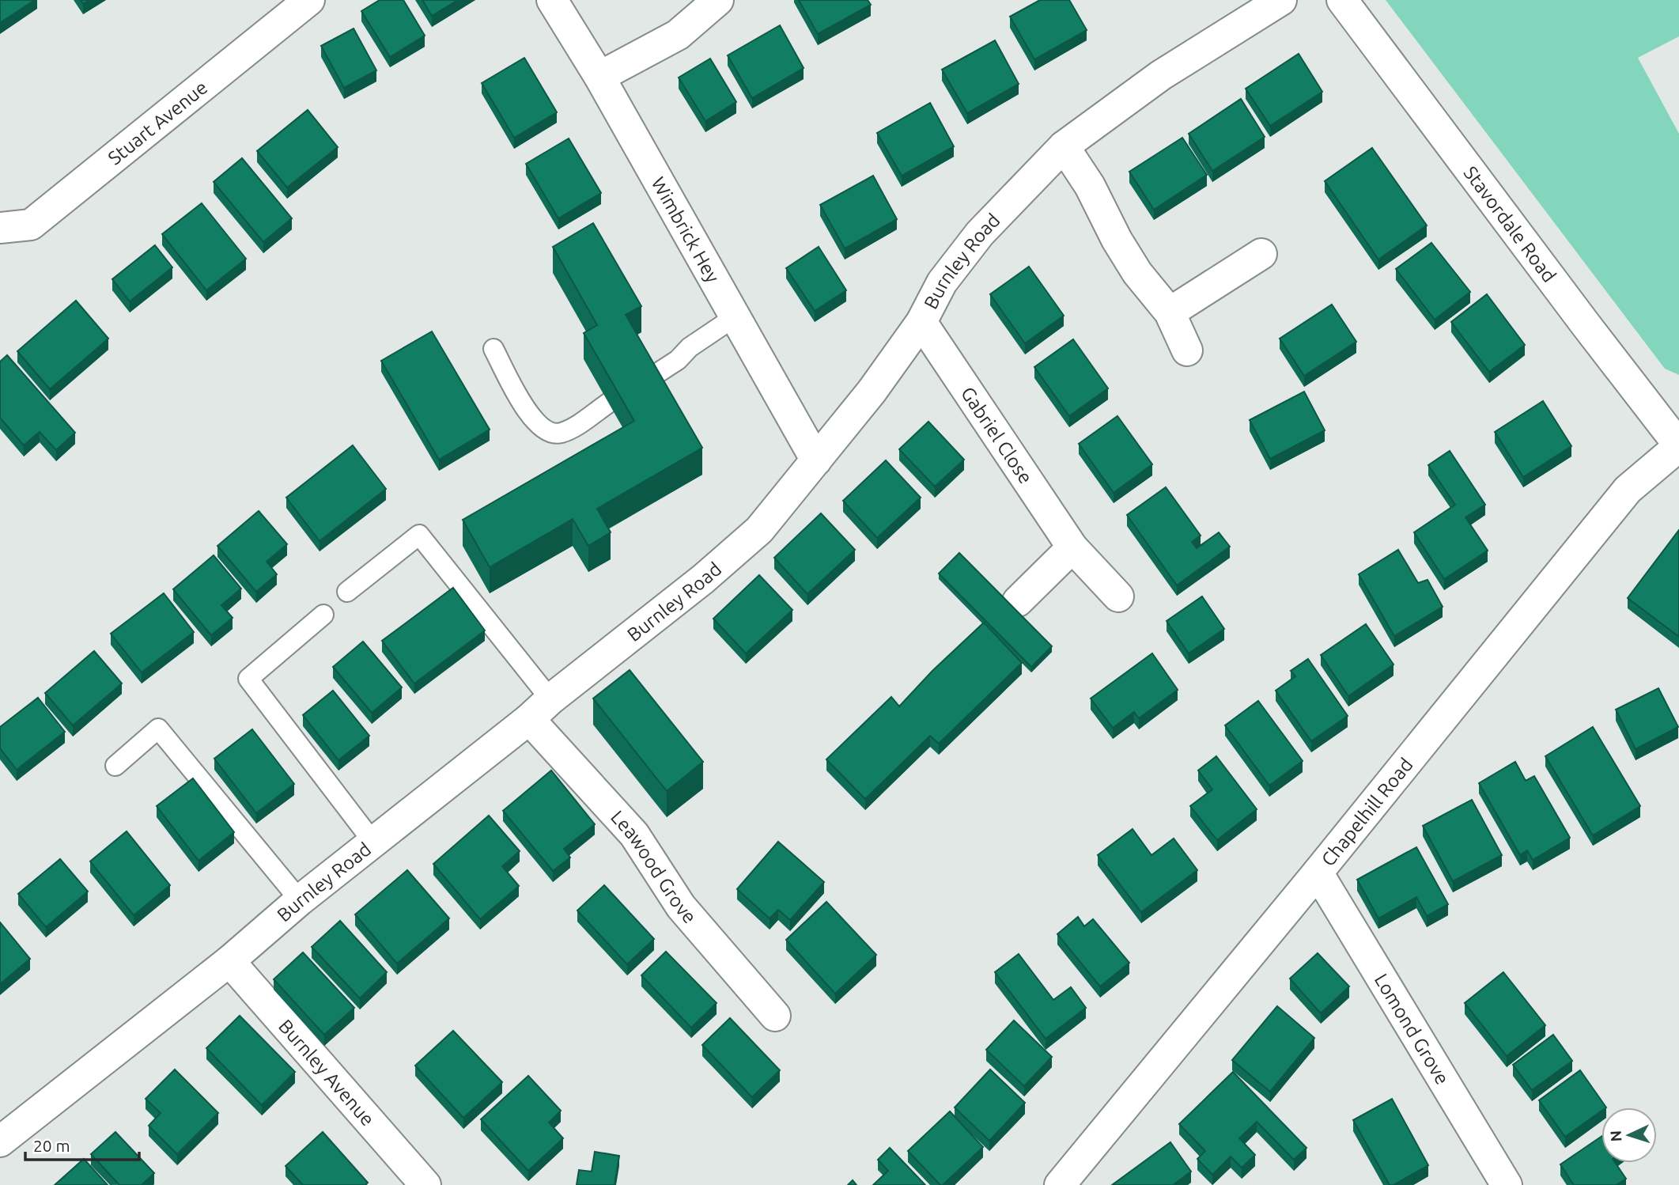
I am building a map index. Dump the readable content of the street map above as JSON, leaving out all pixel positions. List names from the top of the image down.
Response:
{
  "streets": {
    "street": [
      "Stuart Avenue",
      "Stavordale Road",
      "Wimbrick Hey",
      "Burnley Road",
      "Gabriel Close",
      "Chapelhill Road",
      "Leawood Grove",
      "Lomond Grove",
      "Burnley Avenue"
    ]
  },
  "crossings": [
    ["Stavordale Road", "Chapelhill Road"],
    ["Wimbrick Hey", "Burnley Road"],
    ["Burnley Road", "Gabriel Close"],
    ["Burnley Road", "Leawood Grove"],
    ["Burnley Road", "Burnley Avenue"],
    ["Chapelhill Road", "Lomond Grove"]
  ],
  "scale_bar": "20 m",
  "north": "left"
}
